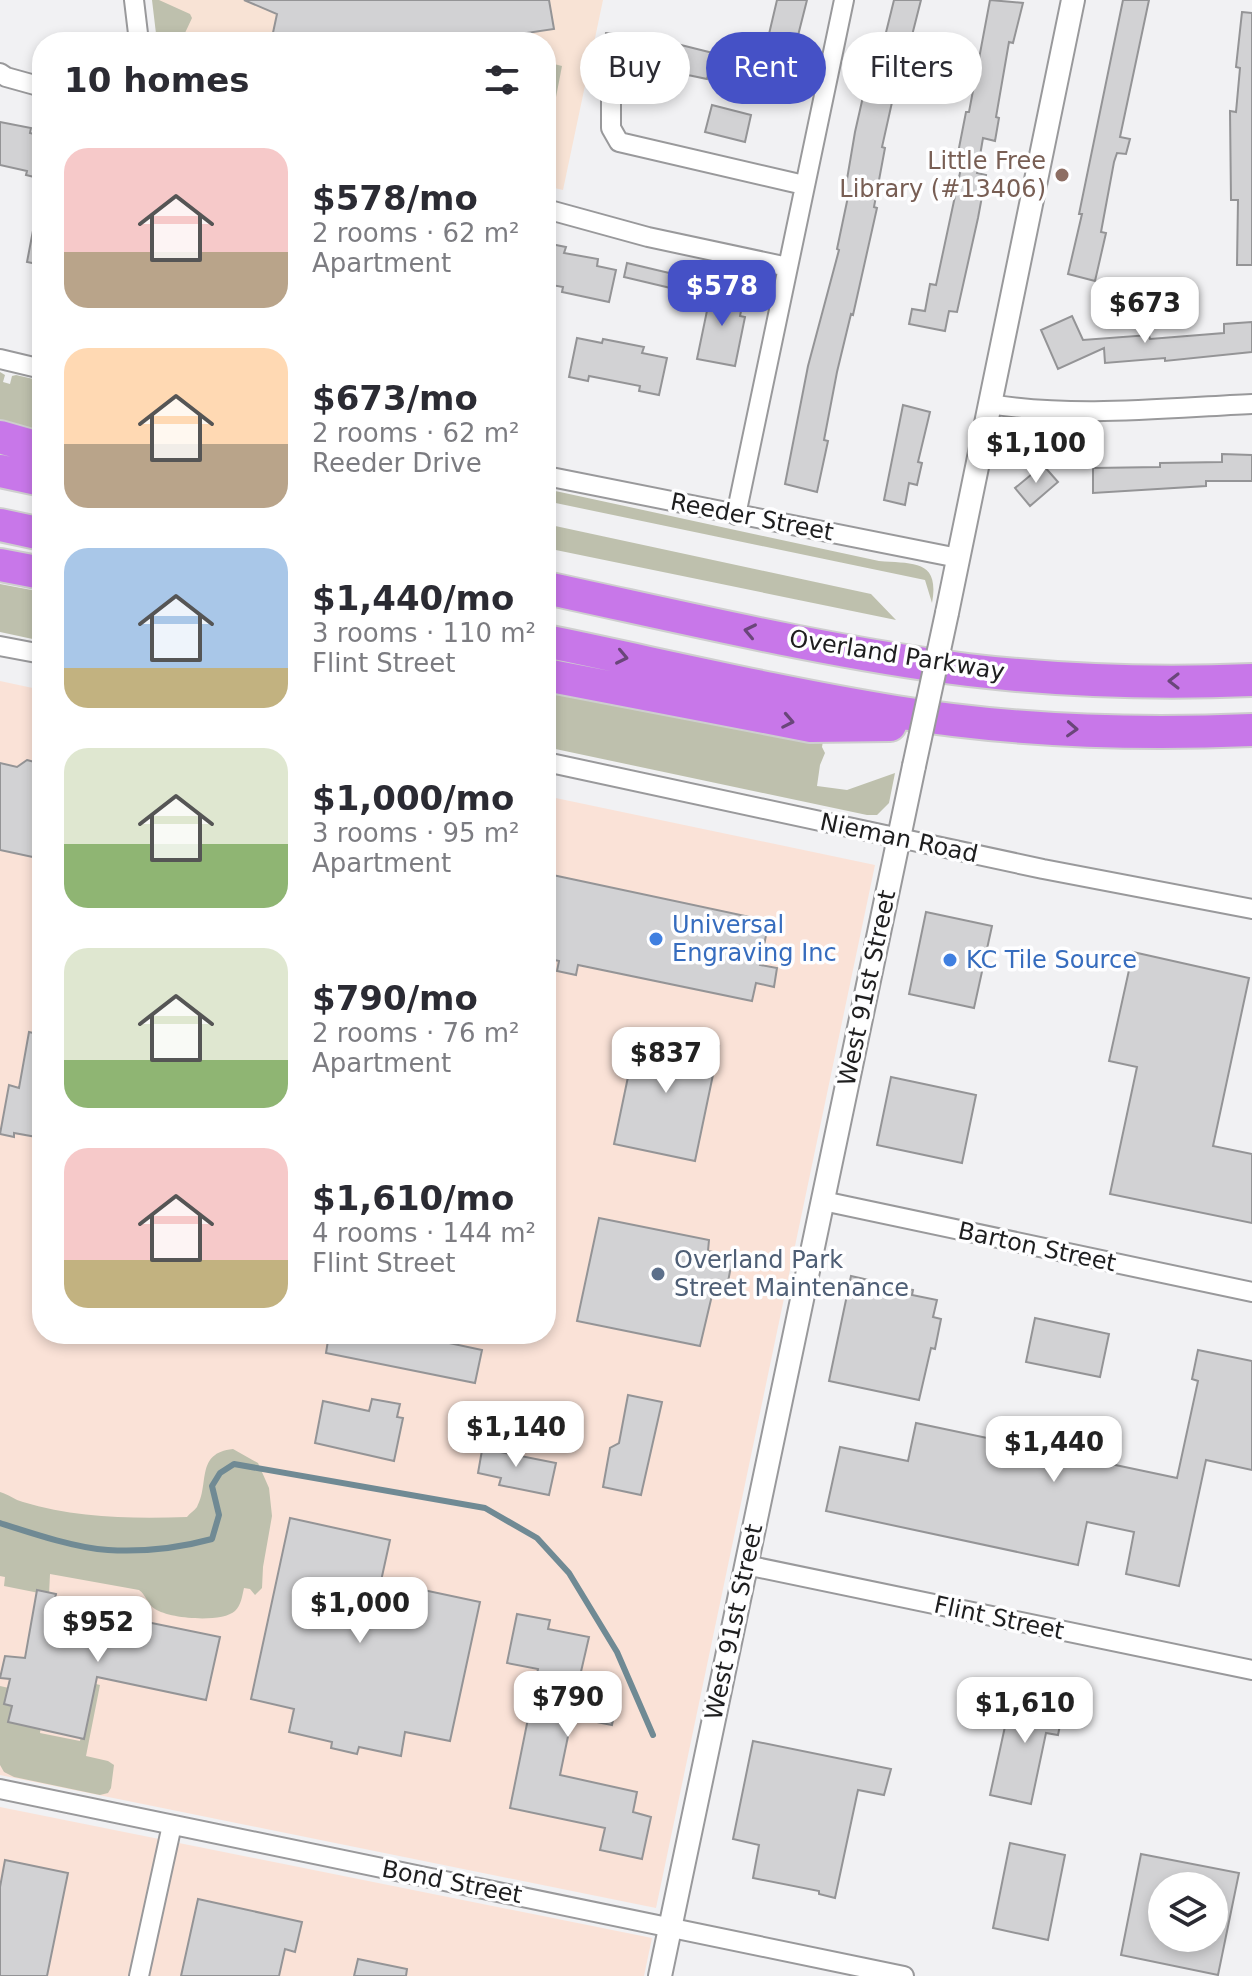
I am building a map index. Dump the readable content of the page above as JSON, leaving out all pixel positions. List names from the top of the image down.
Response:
{
  "streets": {
    "highway": ["Overland Parkway"],
    "street": [
      "Reeder Street",
      "Nieman Road",
      "West 91st Street",
      "Barton Street",
      "Flint Street",
      "Bond Street"
    ]
  },
  "crossings": [
    ["Reeder Street", "West 91st Street"],
    ["Nieman Road", "West 91st Street"],
    ["West 91st Street", "Barton Street"],
    ["West 91st Street", "Flint Street"],
    ["West 91st Street", "Bond Street"]
  ],
  "places": [
    "Little Free Library (#13406)",
    "Universal Engraving Inc",
    "KC Tile Source",
    "Overland Park Street Maintenance"
  ],
  "page": {
    "chip": ["Buy", "Rent", "Filters"],
    "heading": "10 homes",
    "list": [
      {
        "name": "$578/mo",
        "note": "2 rooms · 62 m² · Apartment"
      },
      {
        "name": "$673/mo",
        "note": "2 rooms · 62 m² · Reeder Drive"
      },
      {
        "name": "$1,440/mo",
        "note": "3 rooms · 110 m² · Flint Street"
      },
      {
        "name": "$1,000/mo",
        "note": "3 rooms · 95 m² · Apartment"
      },
      {
        "name": "$790/mo",
        "note": "2 rooms · 76 m² · Apartment"
      },
      {
        "name": "$1,610/mo",
        "note": "4 rooms · 144 m² · Flint Street"
      }
    ],
    "price": [
      "$578",
      "$673",
      "$1,100",
      "$837",
      "$1,140",
      "$1,440",
      "$1,000",
      "$952",
      "$790",
      "$1,610"
    ]
  }
}
